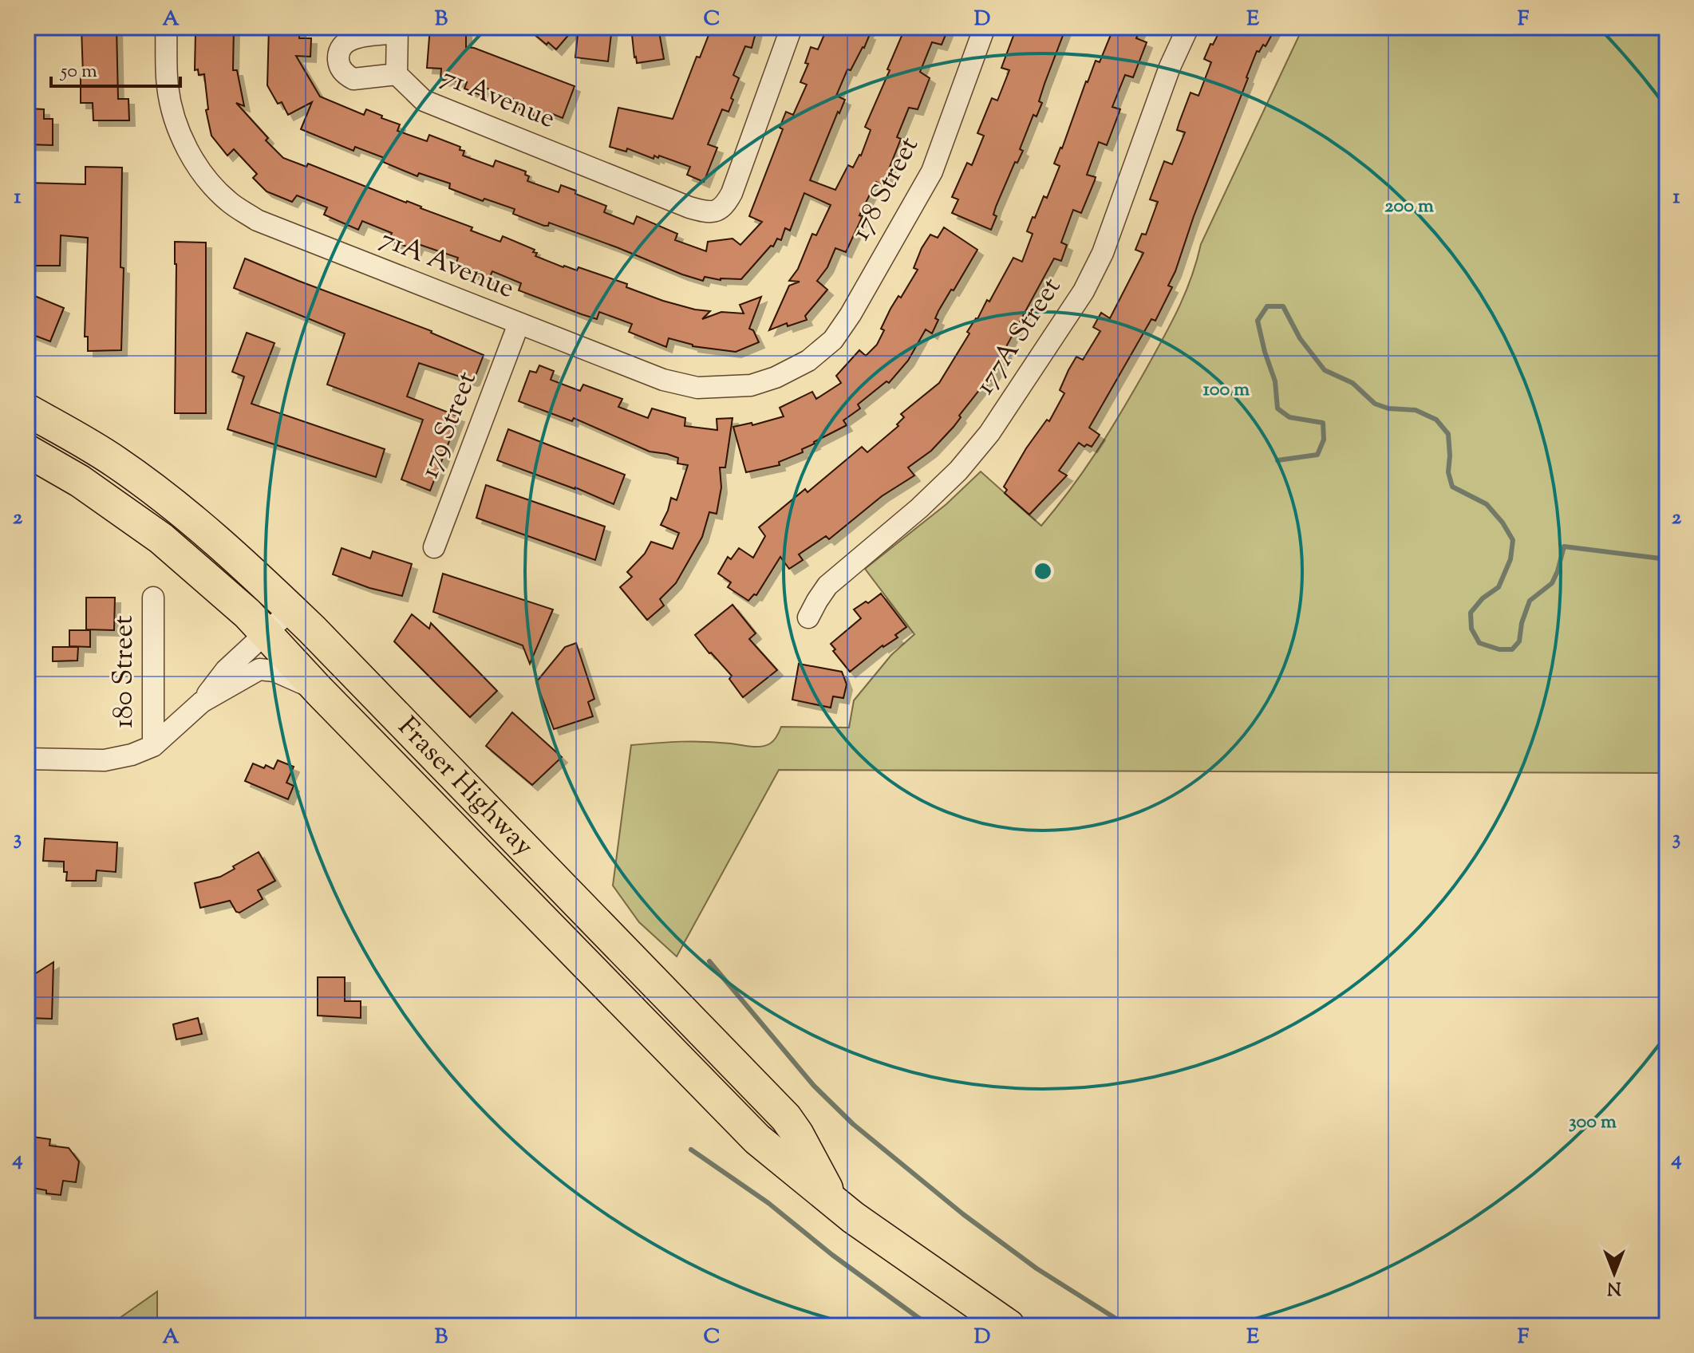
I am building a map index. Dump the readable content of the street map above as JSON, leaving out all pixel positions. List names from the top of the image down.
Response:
{
  "streets": {
    "main road": ["Fraser Highway"],
    "street": [
      "71 Avenue",
      "178 Street",
      "71A Avenue",
      "177A Street",
      "179 Street",
      "180 Street"
    ]
  },
  "crossings": [
    ["178 Street", "71A Avenue"],
    ["71A Avenue", "179 Street"]
  ],
  "scale_bar": "50 m",
  "north": "bottom",
  "grid": {
    "columns": [
      "A",
      "B",
      "C",
      "D",
      "E",
      "F"
    ],
    "rows": [
      "1",
      "2",
      "3",
      "4"
    ]
  },
  "rings": ["200 m", "100 m", "300 m"]
}
